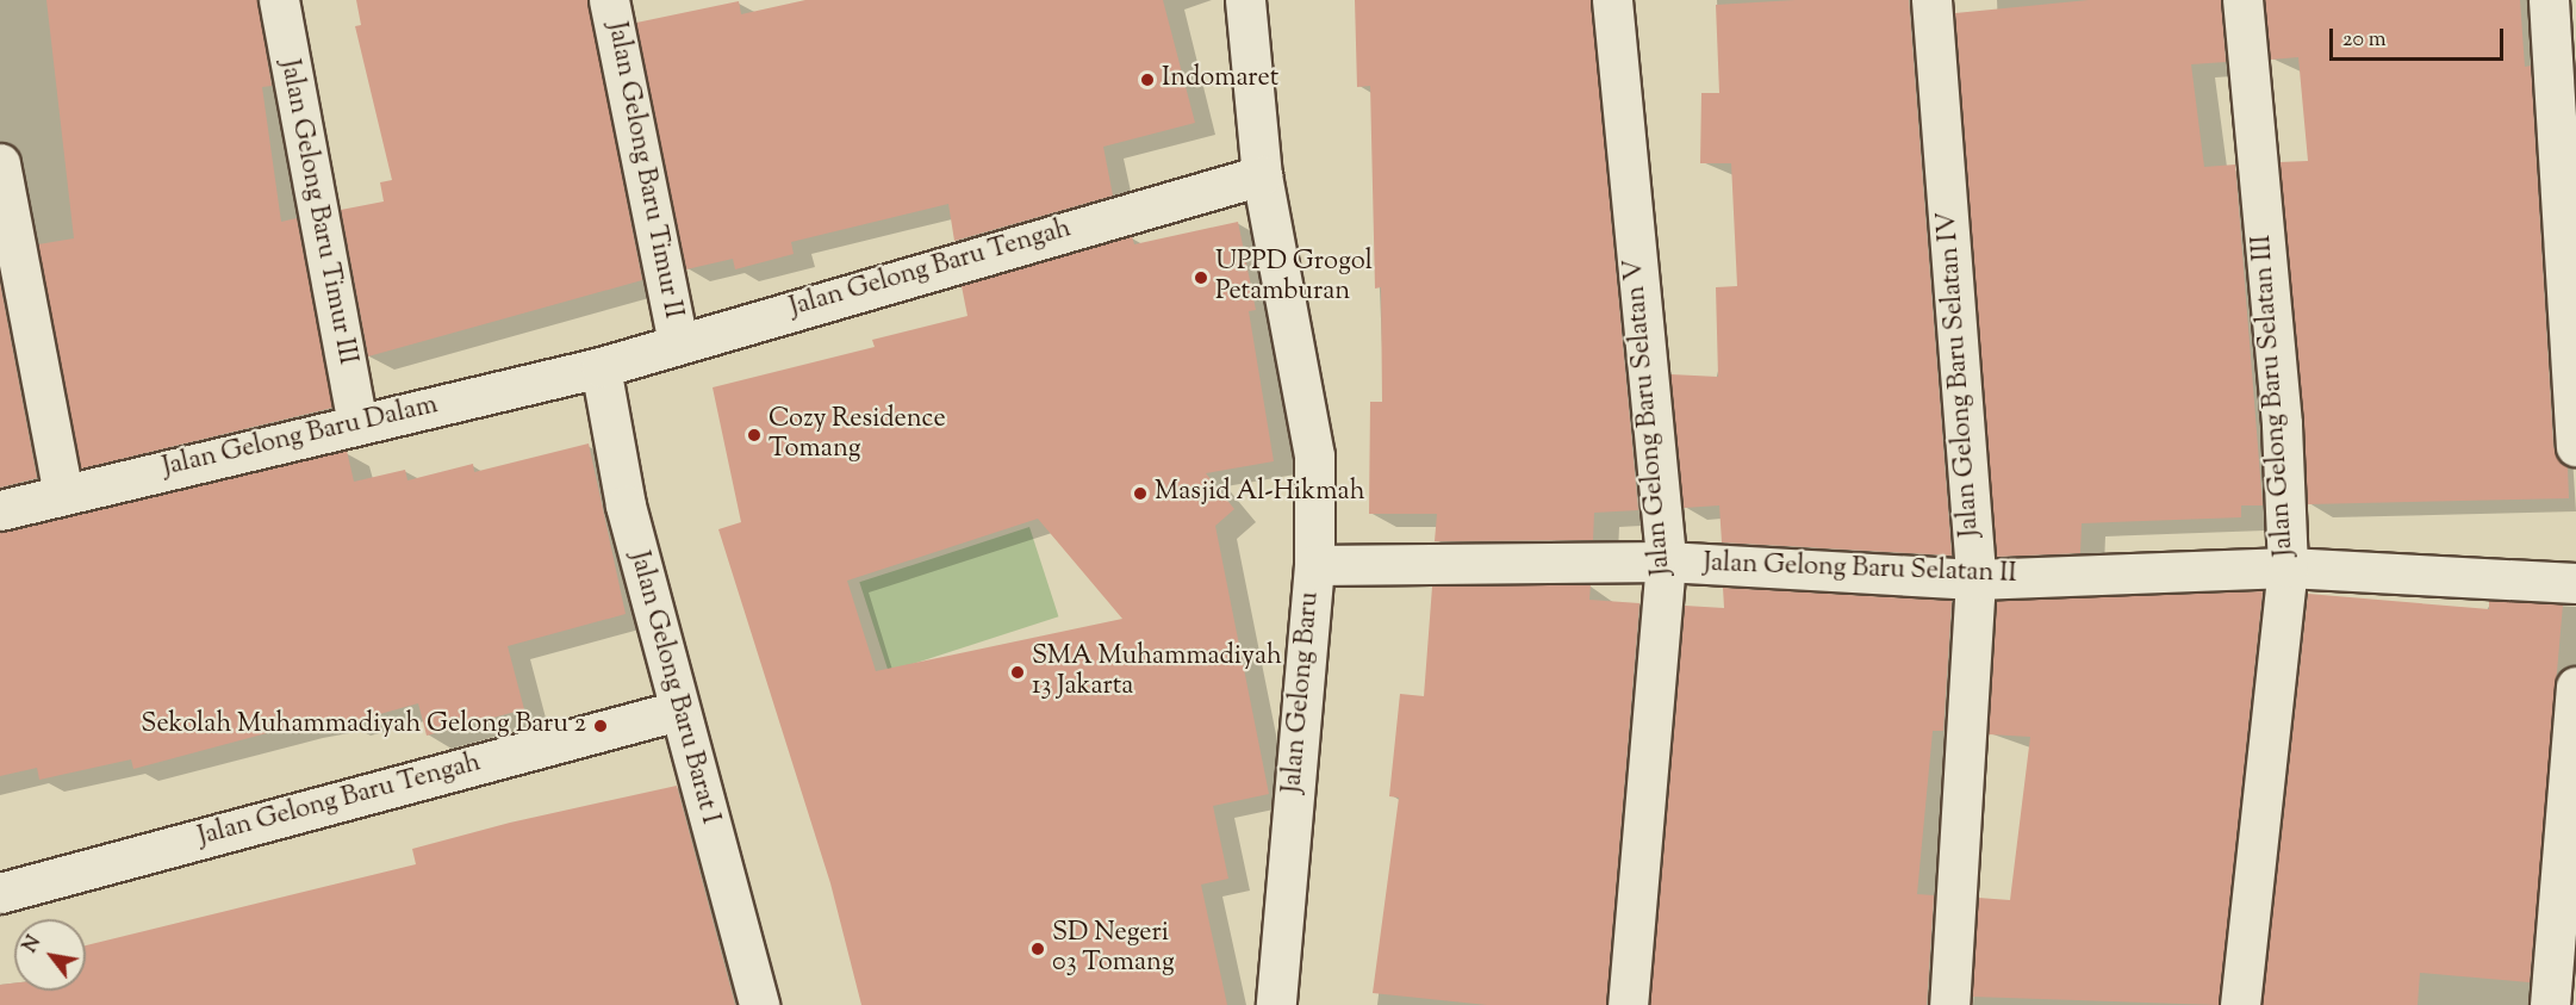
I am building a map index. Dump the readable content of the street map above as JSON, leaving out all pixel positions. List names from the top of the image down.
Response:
{
  "streets": {
    "street": [
      "Jalan Gelong Baru Timur II",
      "Jalan Gelong Baru Timur III",
      "Jalan Gelong Baru Tengah",
      "Jalan Gelong Baru Selatan IV",
      "Jalan Gelong Baru Selatan III",
      "Jalan Gelong Baru Selatan V",
      "Jalan Gelong Baru Dalam",
      "Jalan Gelong Baru Selatan II",
      "Jalan Gelong Baru Barat I",
      "Jalan Gelong Baru"
    ]
  },
  "crossings": [
    ["Jalan Gelong Baru Timur II", "Jalan Gelong Baru Tengah"],
    ["Jalan Gelong Baru Timur III", "Jalan Gelong Baru Dalam"],
    ["Jalan Gelong Baru Tengah", "Jalan Gelong Baru Dalam"],
    ["Jalan Gelong Baru Tengah", "Jalan Gelong Baru Barat I"],
    ["Jalan Gelong Baru Tengah", "Jalan Gelong Baru"],
    ["Jalan Gelong Baru Selatan IV", "Jalan Gelong Baru Selatan II"],
    ["Jalan Gelong Baru Selatan III", "Jalan Gelong Baru Selatan II"],
    ["Jalan Gelong Baru Selatan V", "Jalan Gelong Baru Selatan II"],
    ["Jalan Gelong Baru Dalam", "Jalan Gelong Baru Barat I"],
    ["Jalan Gelong Baru Selatan II", "Jalan Gelong Baru"]
  ],
  "places": [
    "Indomaret",
    "UPPD Grogol Petamburan",
    "Cozy Residence Tomang",
    "Masjid Al-Hikmah",
    "SMA Muhammadiyah 13 Jakarta",
    "Sekolah Muhammadiyah Gelong Baru 2",
    "SD Negeri 03 Tomang"
  ],
  "scale_bar": "20 m",
  "north": "top left"
}
